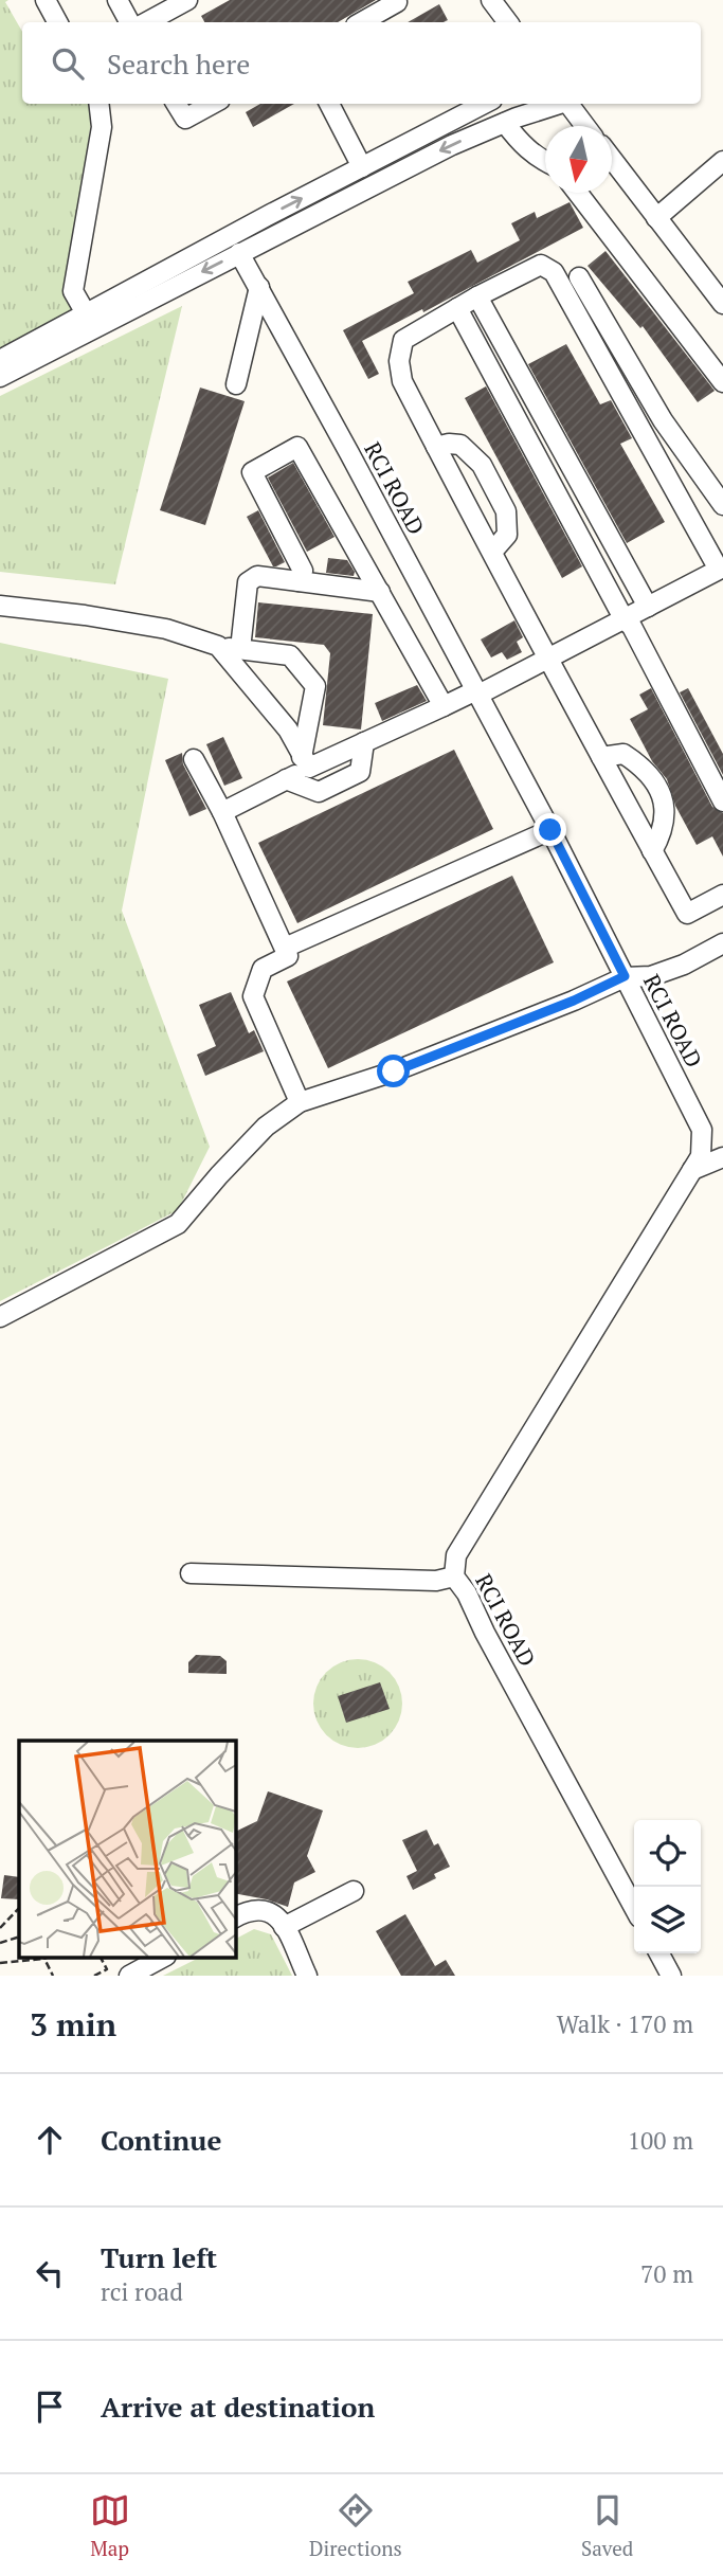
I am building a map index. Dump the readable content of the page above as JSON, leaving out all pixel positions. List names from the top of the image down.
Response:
{
  "streets": {
    "street": ["RCI ROAD"]
  },
  "north": "bottom",
  "page": {
    "search": "Search here",
    "heading": ["3 min", "Walk · 170 m"],
    "list": [
      ["Continue", "100 m"],
      ["Turn left", "rci road", "70 m"],
      "Arrive at destination"
    ],
    "nav": ["Map", "Directions", "Saved"]
  }
}
